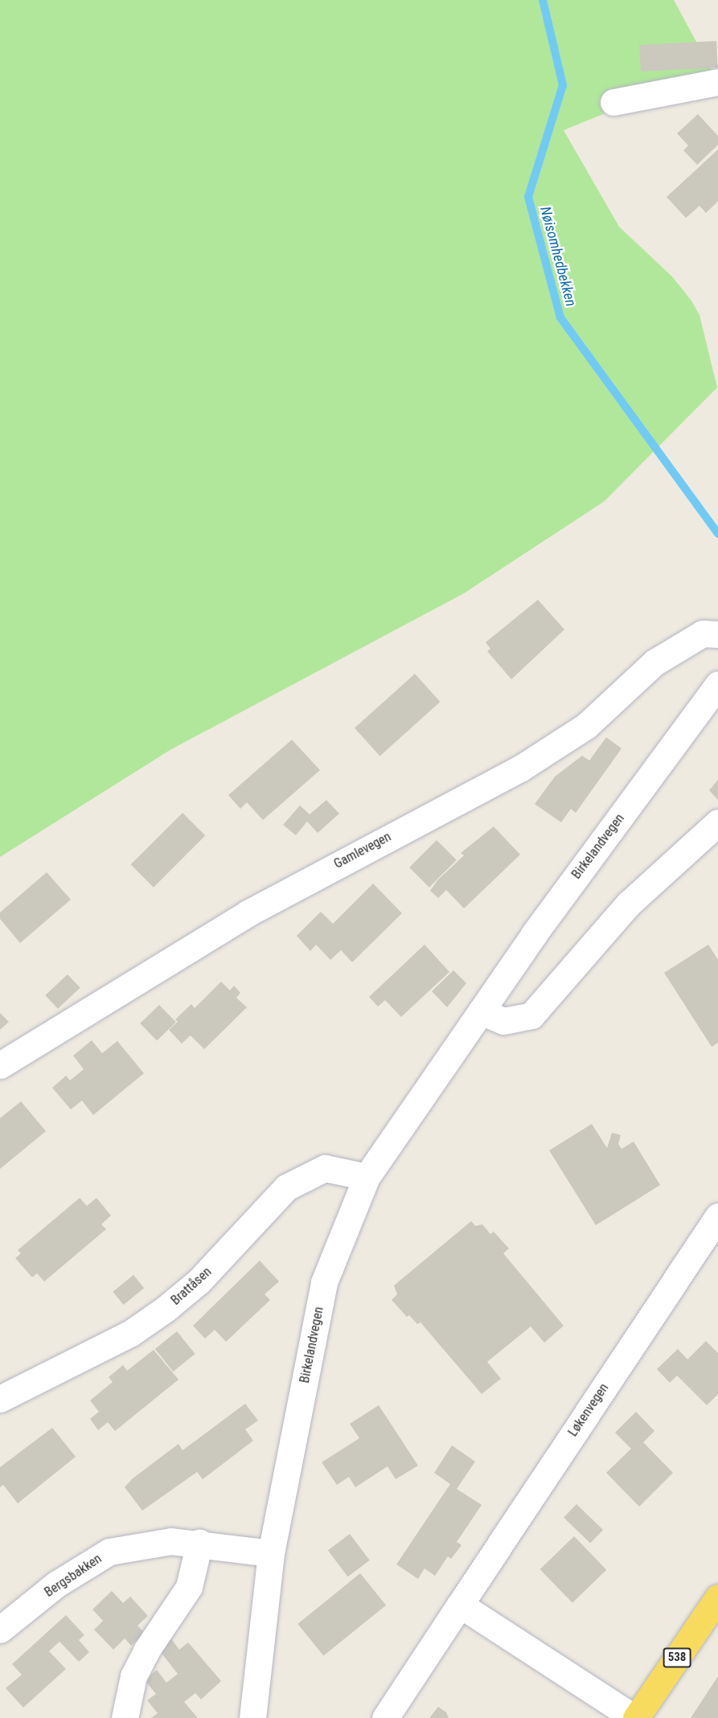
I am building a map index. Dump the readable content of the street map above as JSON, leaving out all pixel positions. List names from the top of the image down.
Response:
{
  "streets": {
    "main road": ["538"],
    "street": [
      "Birkelandvegen",
      "Gamlevegen",
      "Brattåsen",
      "Løkenvegen",
      "Bergsbakken"
    ]
  },
  "crossings": [
    ["Birkelandvegen", "Brattåsen"],
    ["Birkelandvegen", "Bergsbakken"]
  ],
  "water": ["Nøisomhedbekken"]
}
